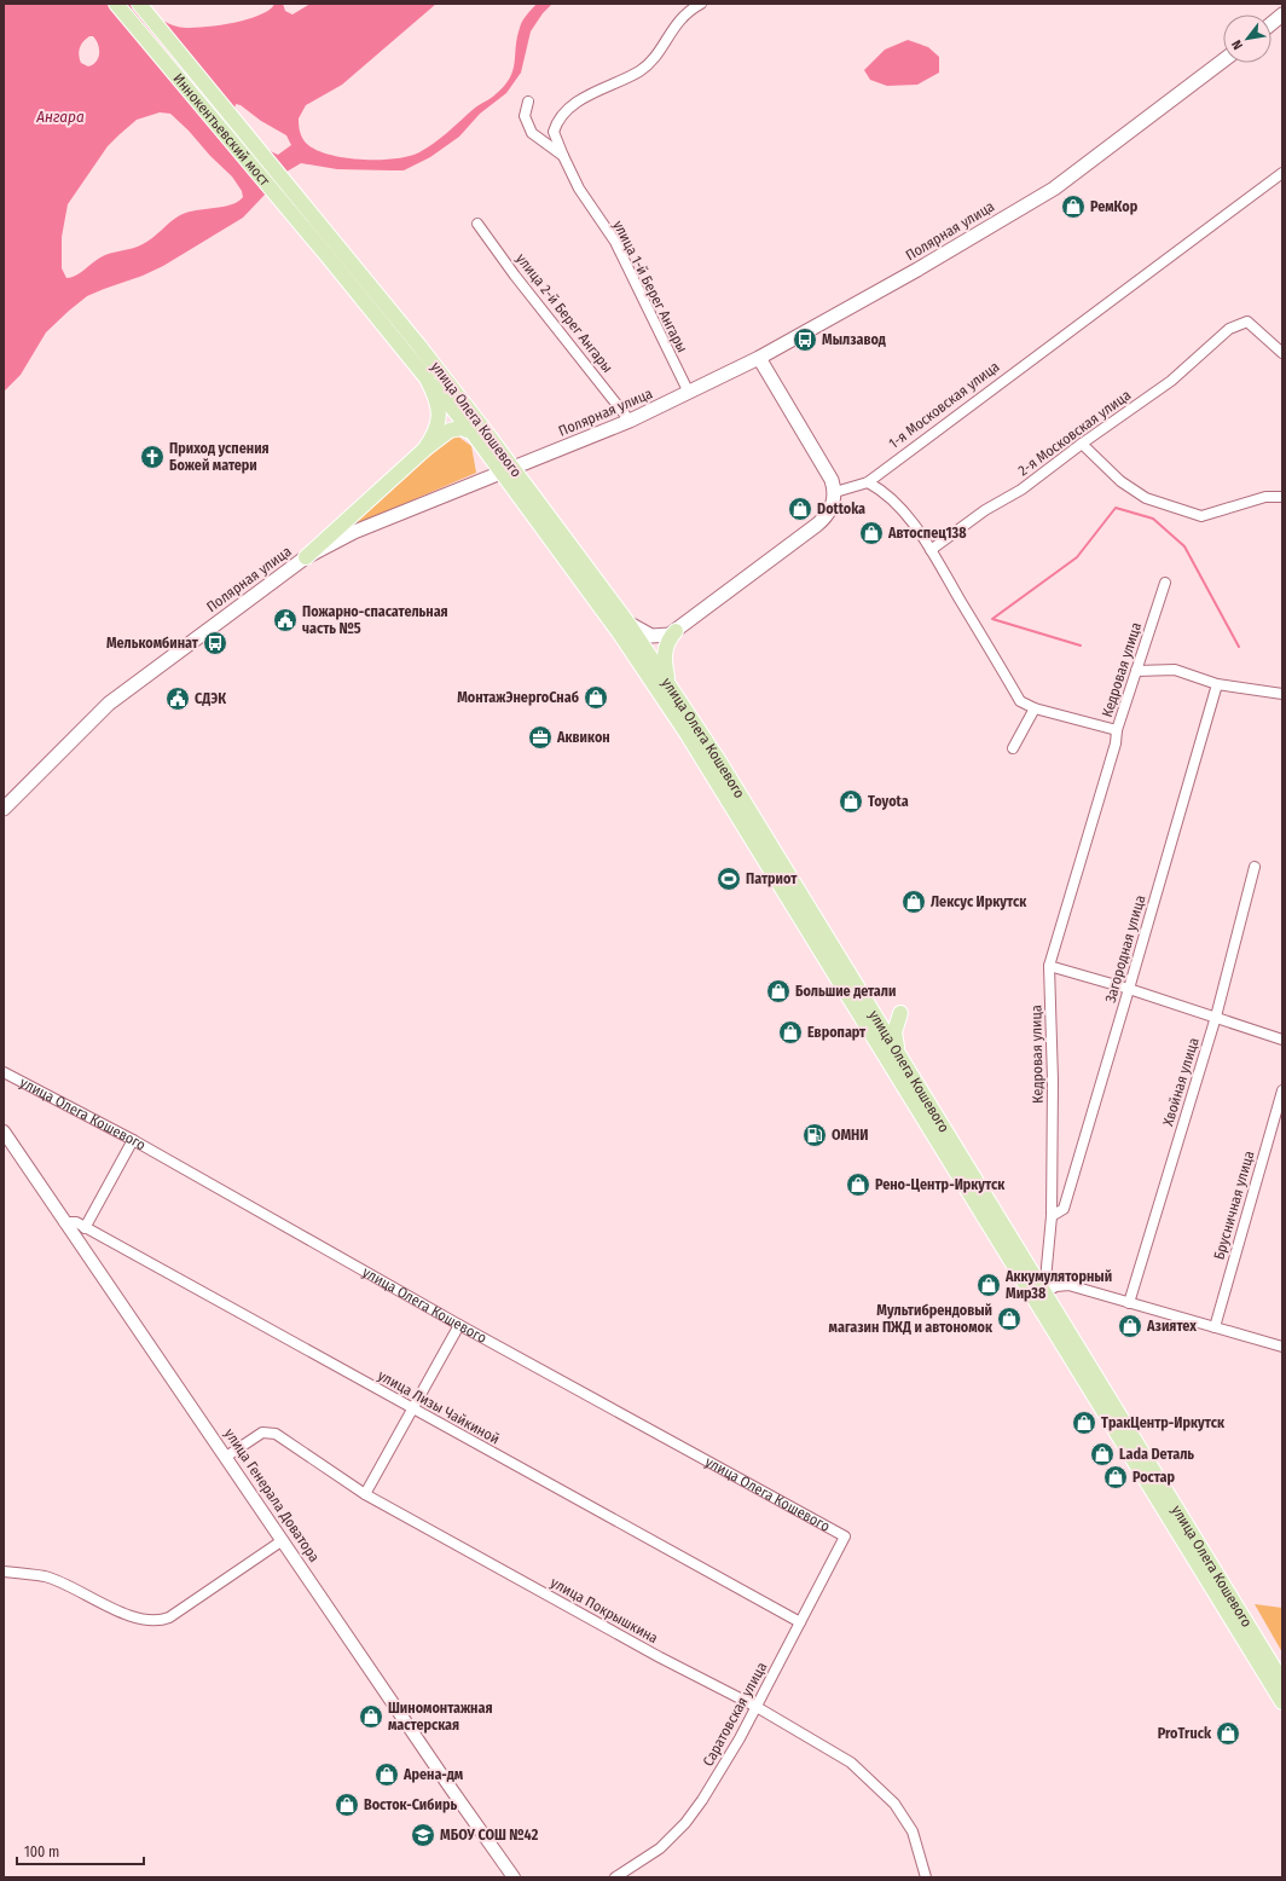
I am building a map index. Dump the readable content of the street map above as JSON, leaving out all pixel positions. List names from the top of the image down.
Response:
{
  "streets": {
    "main road": ["Иннокентьевский мост", "Полярная улица", "улица Олега Кошевого"],
    "street": [
      "улица 1-й Берег Ангары",
      "улица 2-й Берег Ангары",
      "1-я Московская улица",
      "2-я Московская улица",
      "Кедровая улица",
      "Загородная улица",
      "Хвойная улица",
      "Брусничная улица",
      "улица Лизы Чайкиной",
      "улица Генерала Доватора",
      "улица Покрышкина",
      "Саратовская улица"
    ]
  },
  "crossings": [
    ["Иннокентьевский мост", "улица Олега Кошевого"],
    ["Полярная улица", "улица 1-й Берег Ангары"],
    ["Полярная улица", "улица 2-й Берег Ангары"],
    ["улица Олега Кошевого", "Кедровая улица"],
    ["улица Олега Кошевого", "Саратовская улица"],
    ["Кедровая улица", "Загородная улица"],
    ["улица Лизы Чайкиной", "улица Генерала Доватора"],
    ["улица Лизы Чайкиной", "Саратовская улица"],
    ["улица Генерала Доватора", "улица Покрышкина"],
    ["улица Покрышкина", "Саратовская улица"]
  ],
  "water": ["Ангара"],
  "places": {
    "shop": [
      "РемКор",
      "Dottoka",
      "Автоспец138",
      "МонтажЭнергоСнаб",
      "Toyota",
      "Лексус Иркутск",
      "Большие детали",
      "Европарт",
      "Рено-Центр-Иркутск",
      "Аккумуляторный Мир38",
      "Мультибрендовый магазин ПЖД и автономок",
      "Азиятех",
      "ТракЦентр-Иркутск",
      "Lada Dеталь",
      "Ростар",
      "Шиномонтажная мастерская",
      "ProTruck",
      "Арена-дм",
      "Восток-Сибирь"
    ],
    "bus stop": ["Мылзавод", "Мелькомбинат"],
    "church": ["Приход успения Божей матери"],
    "public building": ["Пожарно-спасательная часть №5", "СДЭК"],
    "office": ["Аквикон"],
    "sports": ["Патриот"],
    "fuel station": ["ОМНИ"],
    "school or university": ["МБОУ СОШ №42"]
  },
  "scale_bar": "100 m",
  "north": "bottom left"
}
